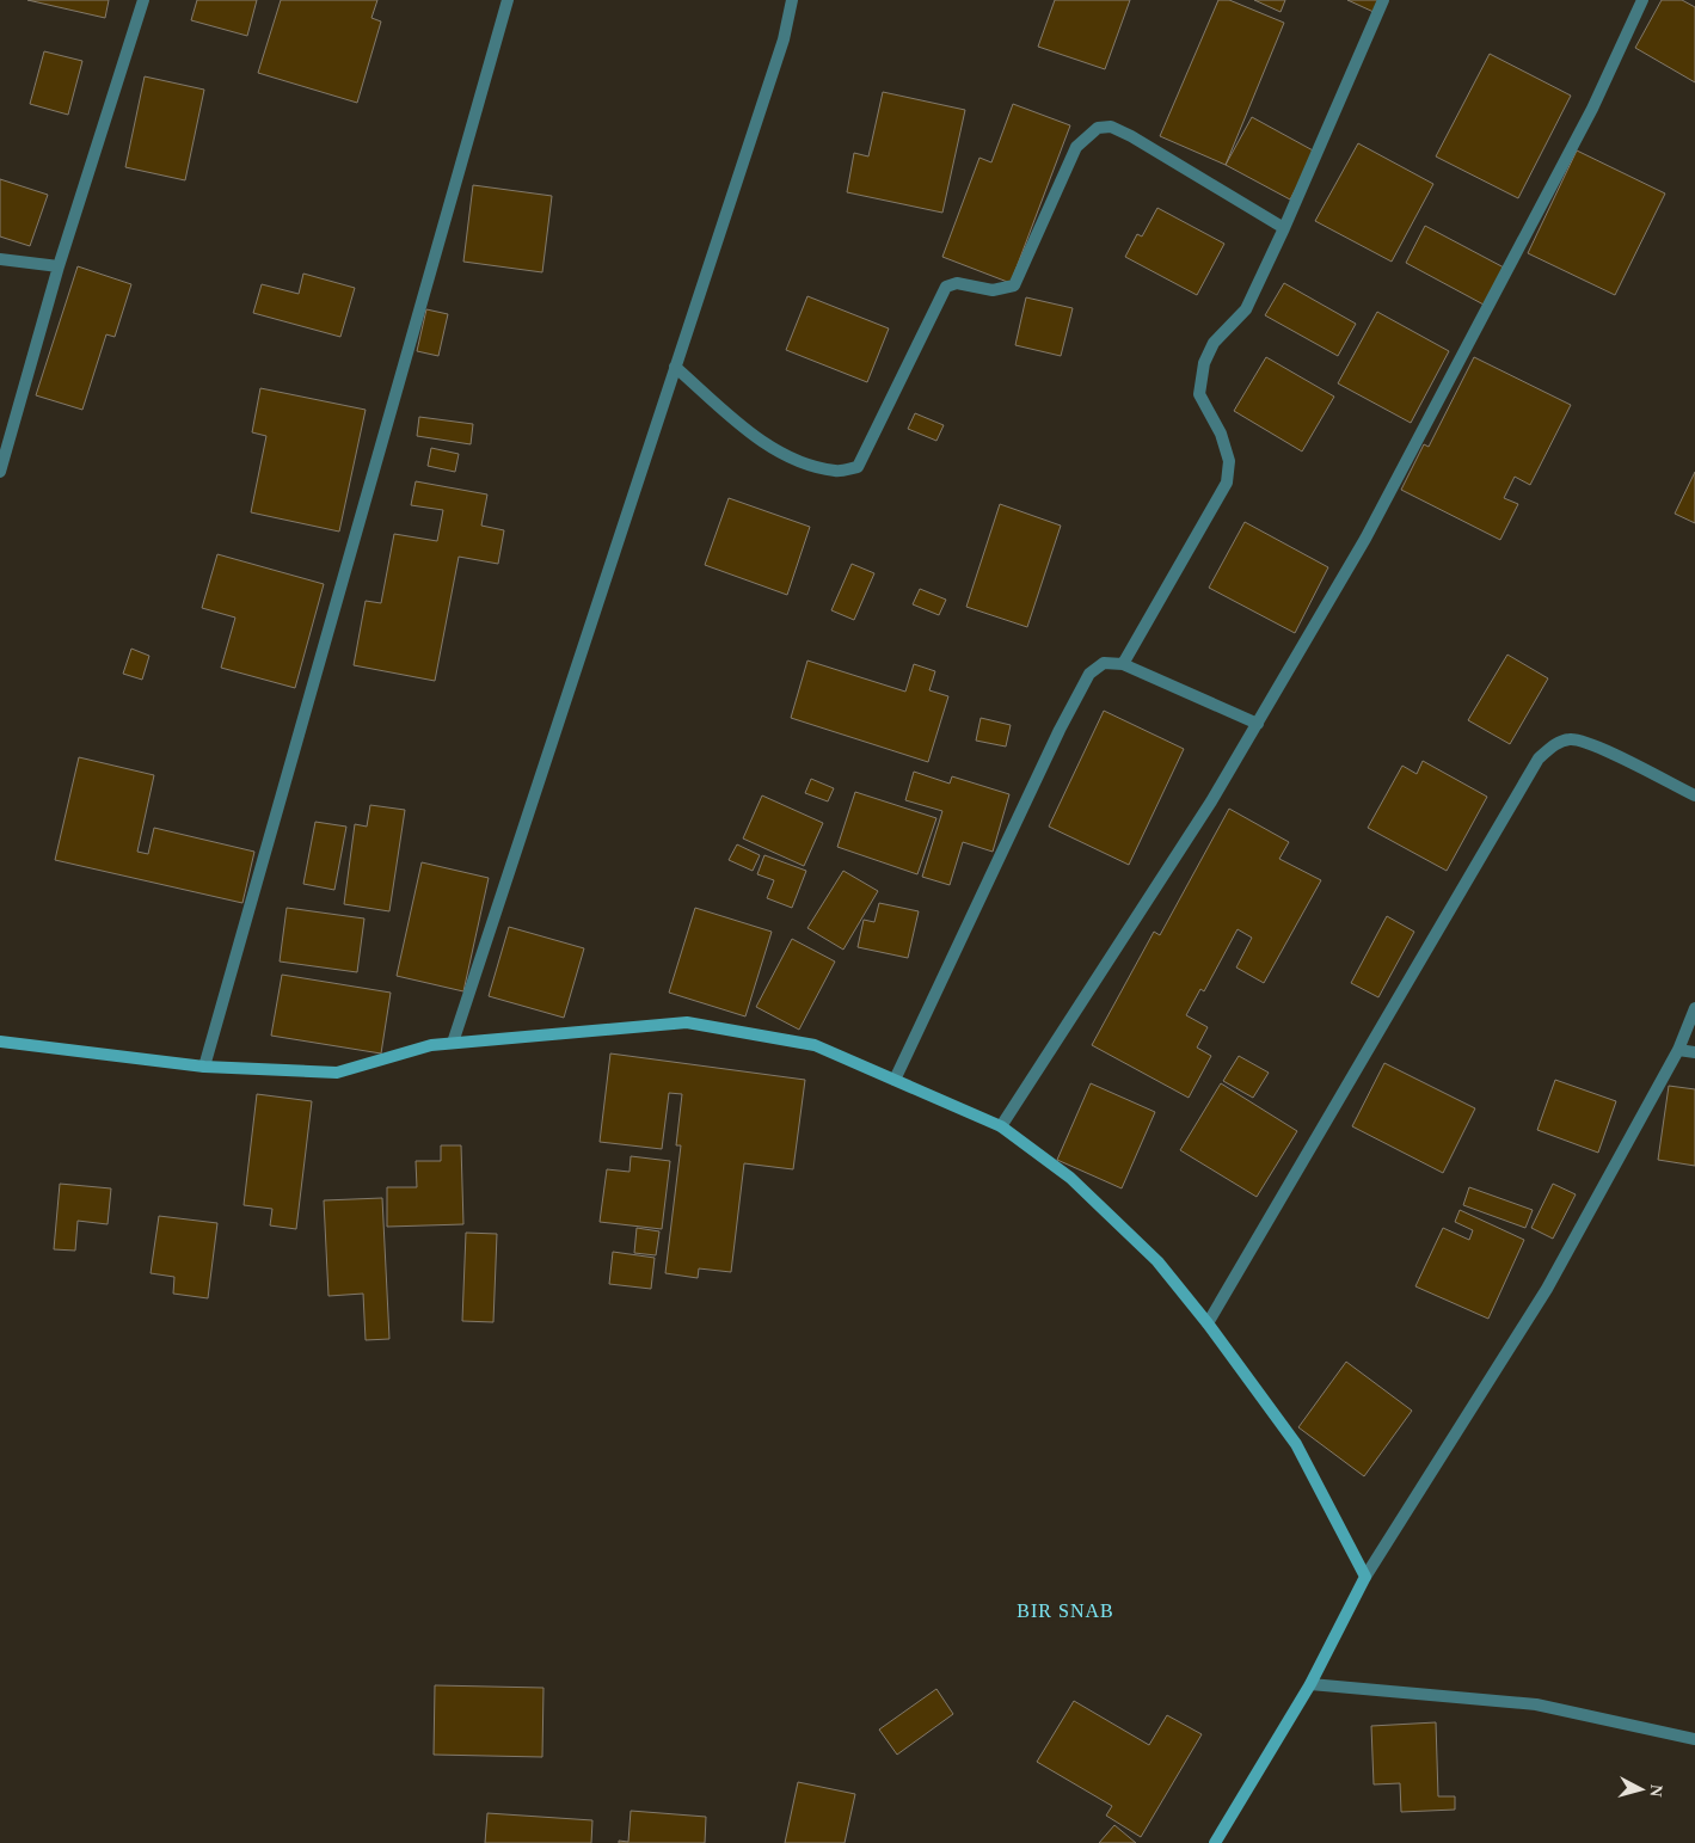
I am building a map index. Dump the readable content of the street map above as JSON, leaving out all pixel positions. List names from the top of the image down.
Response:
{
  "districts": ["BIR SNAB"],
  "north": "right"
}
